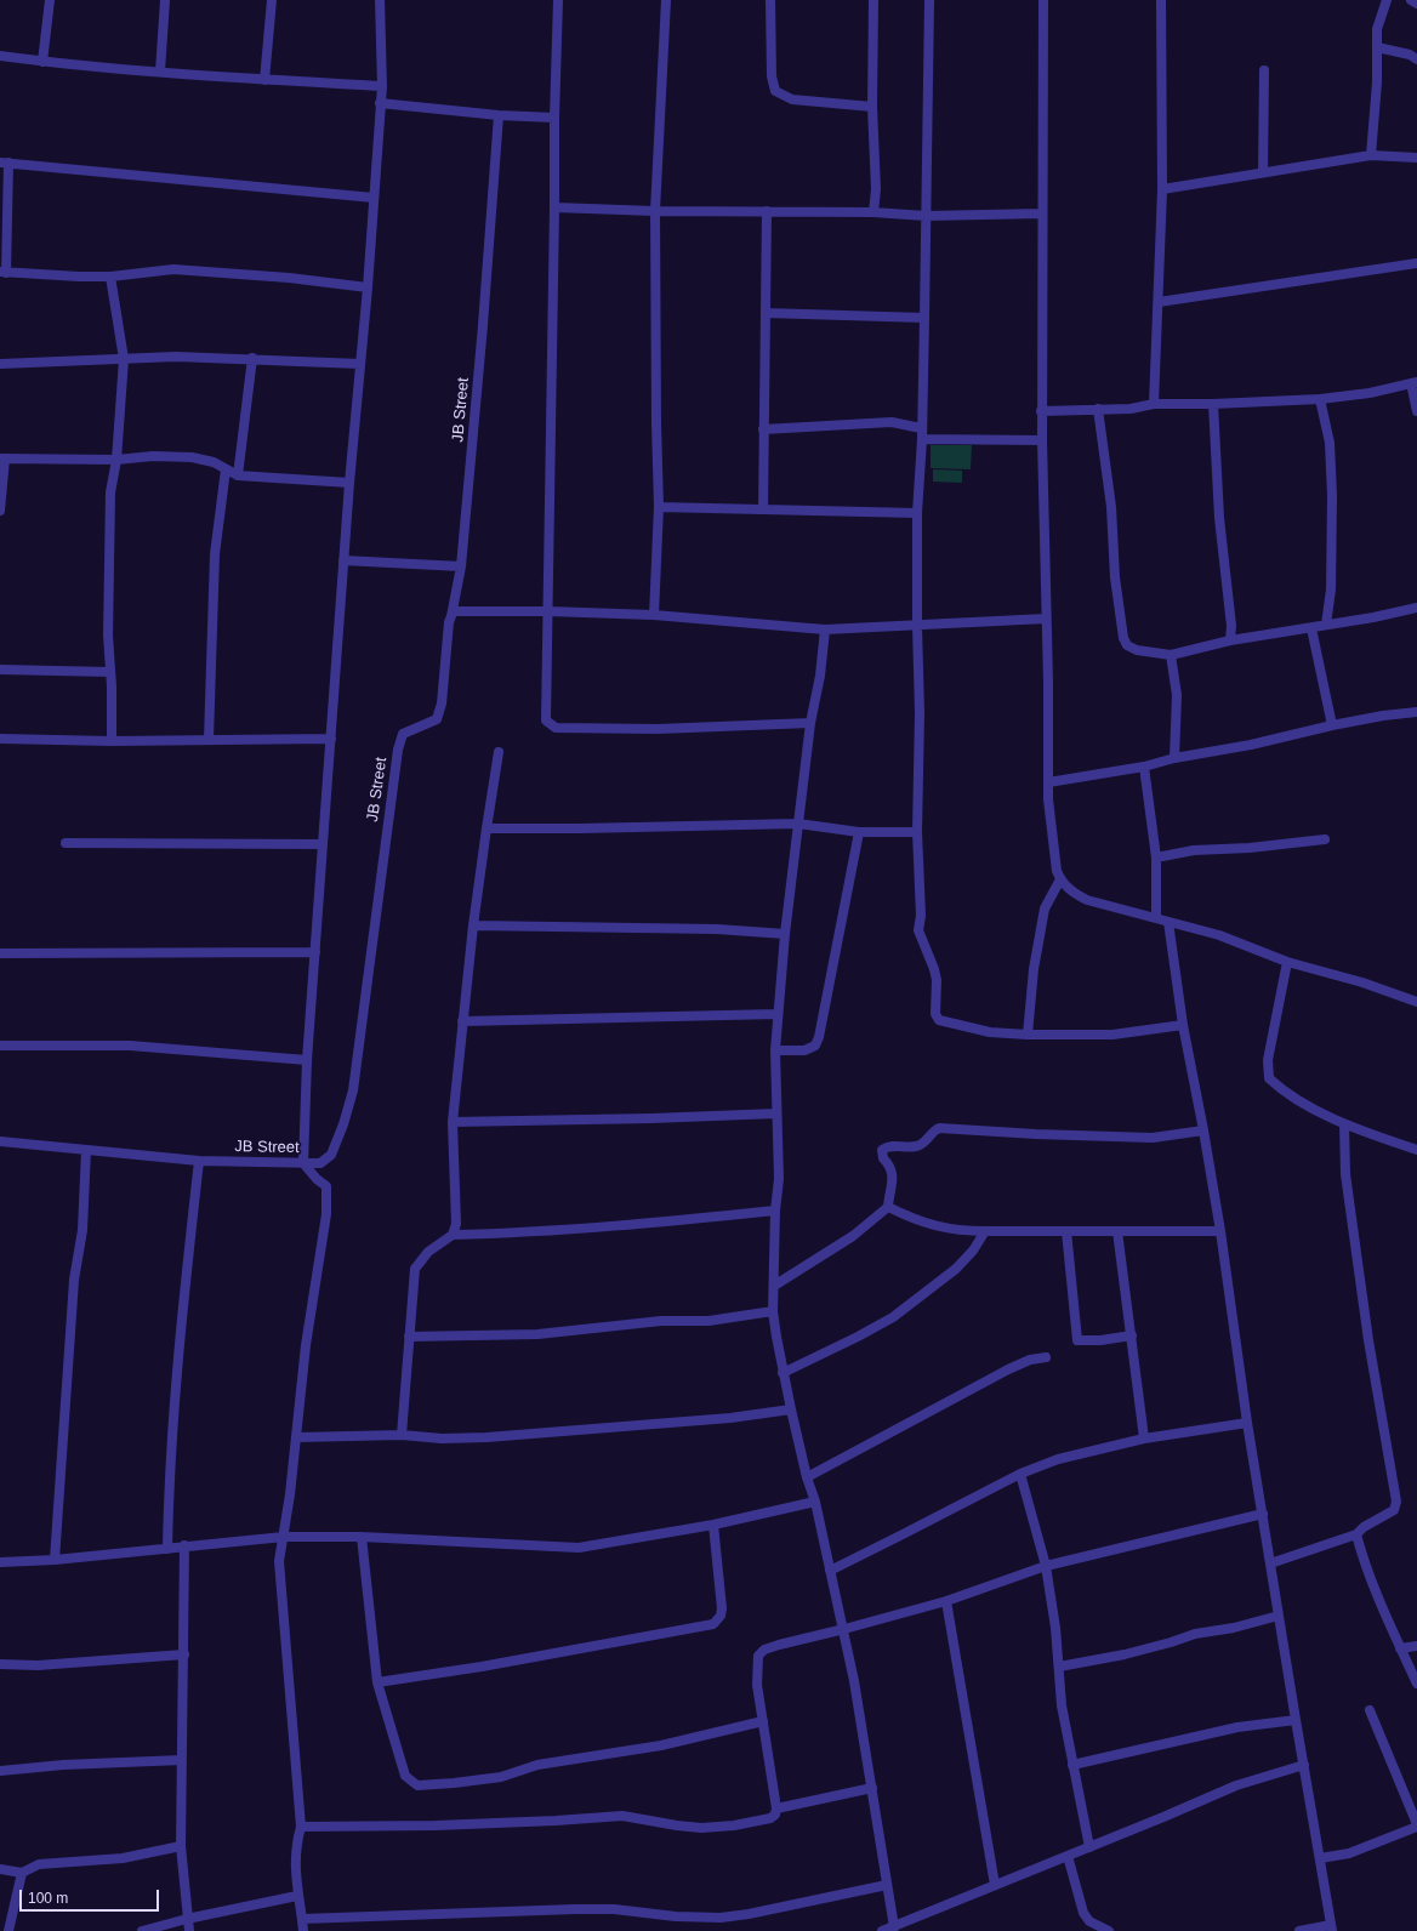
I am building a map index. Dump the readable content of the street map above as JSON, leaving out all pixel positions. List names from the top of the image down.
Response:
{
  "streets": {
    "street": ["JB Street"]
  },
  "scale_bar": "100 m"
}
